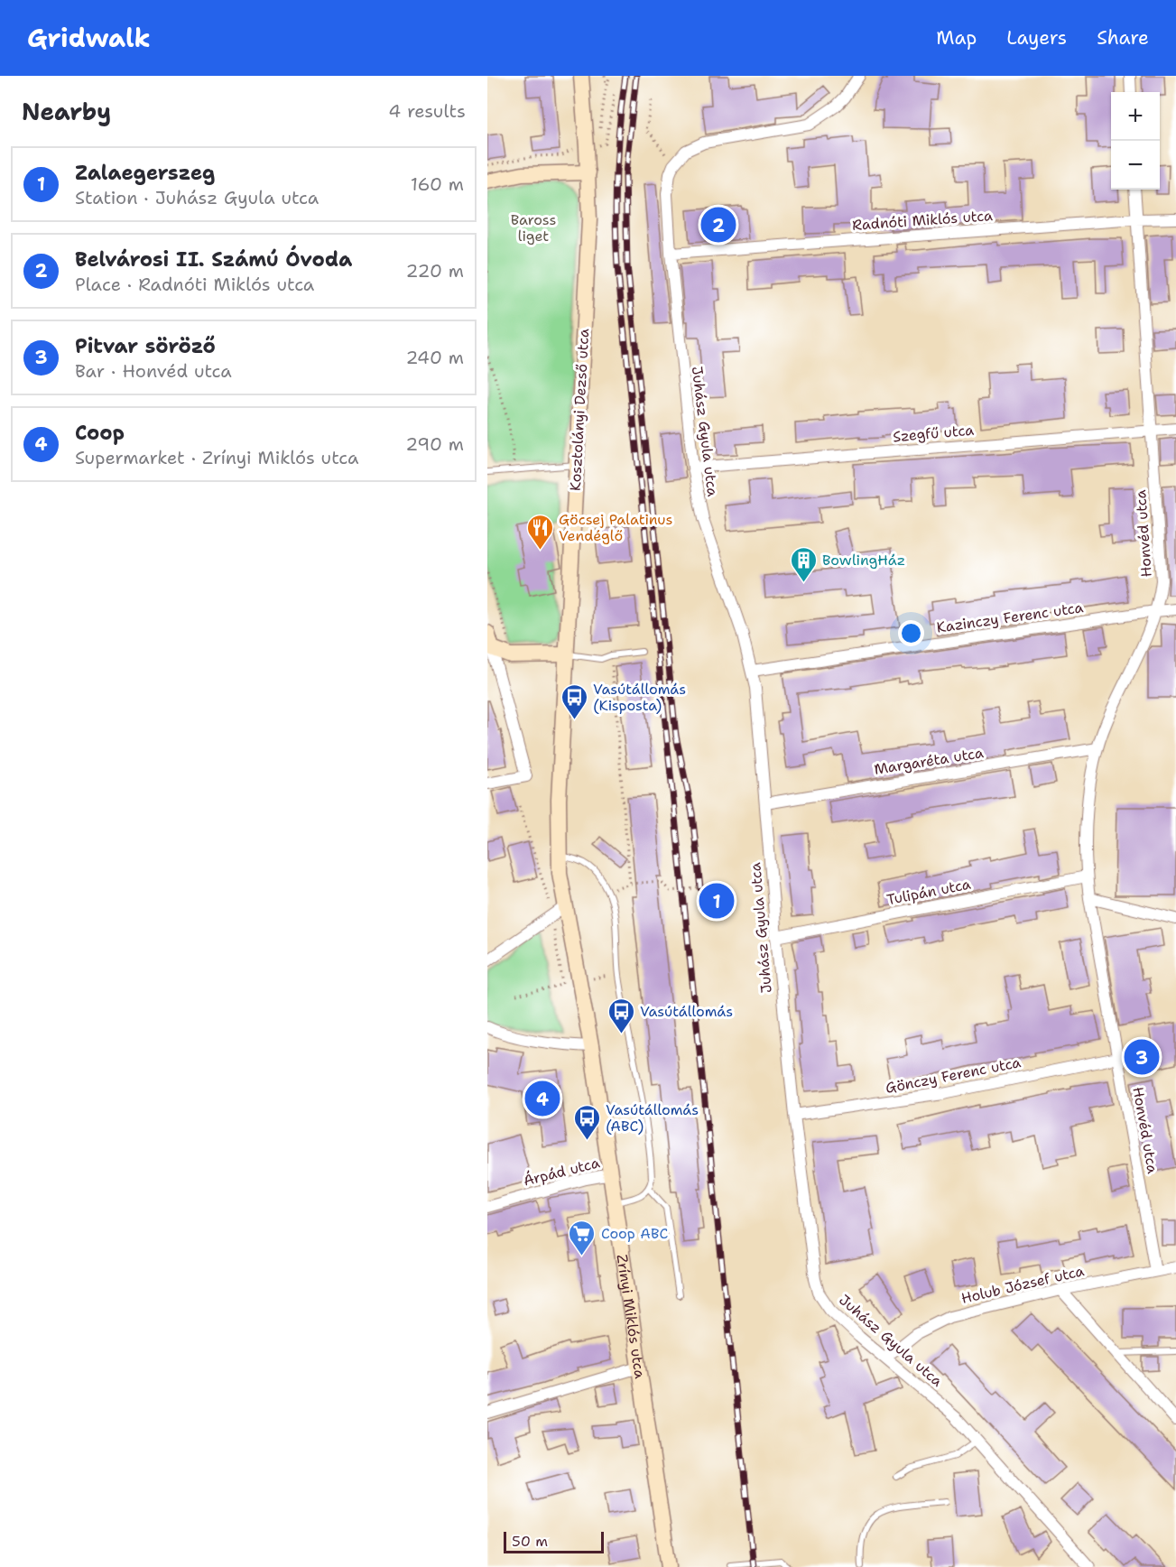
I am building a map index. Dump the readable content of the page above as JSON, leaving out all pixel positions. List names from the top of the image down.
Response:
{
  "streets": {
    "main road": ["Kosztolányi Dezső utca", "Zrínyi Miklós utca"],
    "street": [
      "Radnóti Miklós utca",
      "Juhász Gyula utca",
      "Szegfű utca",
      "Honvéd utca",
      "Kazinczy Ferenc utca",
      "Margaréta utca",
      "Tulipán utca",
      "Gönczy Ferenc utca",
      "Árpád utca",
      "Holub József utca"
    ]
  },
  "crossings": [
    ["Radnóti Miklós utca", "Juhász Gyula utca"],
    ["Radnóti Miklós utca", "Honvéd utca"],
    ["Kosztolányi Dezső utca", "Zrínyi Miklós utca"],
    ["Juhász Gyula utca", "Szegfű utca"],
    ["Juhász Gyula utca", "Kazinczy Ferenc utca"],
    ["Juhász Gyula utca", "Margaréta utca"],
    ["Juhász Gyula utca", "Tulipán utca"],
    ["Juhász Gyula utca", "Gönczy Ferenc utca"],
    ["Juhász Gyula utca", "Holub József utca"],
    ["Szegfű utca", "Honvéd utca"],
    ["Honvéd utca", "Kazinczy Ferenc utca"],
    ["Honvéd utca", "Margaréta utca"],
    ["Honvéd utca", "Tulipán utca"],
    ["Honvéd utca", "Gönczy Ferenc utca"],
    ["Honvéd utca", "Holub József utca"],
    ["Árpád utca", "Zrínyi Miklós utca"]
  ],
  "parks": ["Baross liget"],
  "places": {
    "restaurant": ["Göcsej Palatinus Vendéglő"],
    "building": ["BowlingHáz"],
    "bus stop": ["Vasútállomás (Kisposta)", "Vasútállomás", "Vasútállomás (ABC)"],
    "supermarket": ["Coop ABC"]
  },
  "scale_bar": "50 m",
  "page": {
    "header": "Gridwalk",
    "nav": ["Map", "Layers", "Share"],
    "heading": ["Nearby", "4 results"],
    "map_buttons": ["+", "−"],
    "list": [
      {
        "mark": "1",
        "name": "Zalaegerszeg",
        "note": "Station · Juhász Gyula utca",
        "value": "160 m"
      },
      {
        "mark": "2",
        "name": "Belvárosi II. Számú Óvoda",
        "note": "Place · Radnóti Miklós utca",
        "value": "220 m"
      },
      {
        "mark": "3",
        "name": "Pitvar söröző",
        "note": "Bar · Honvéd utca",
        "value": "240 m"
      },
      {
        "mark": "4",
        "name": "Coop",
        "note": "Supermarket · Zrínyi Miklós utca",
        "value": "290 m"
      }
    ],
    "pins": [
      "2",
      "1",
      "3",
      "4"
    ],
    "scale": "50 m"
  }
}
